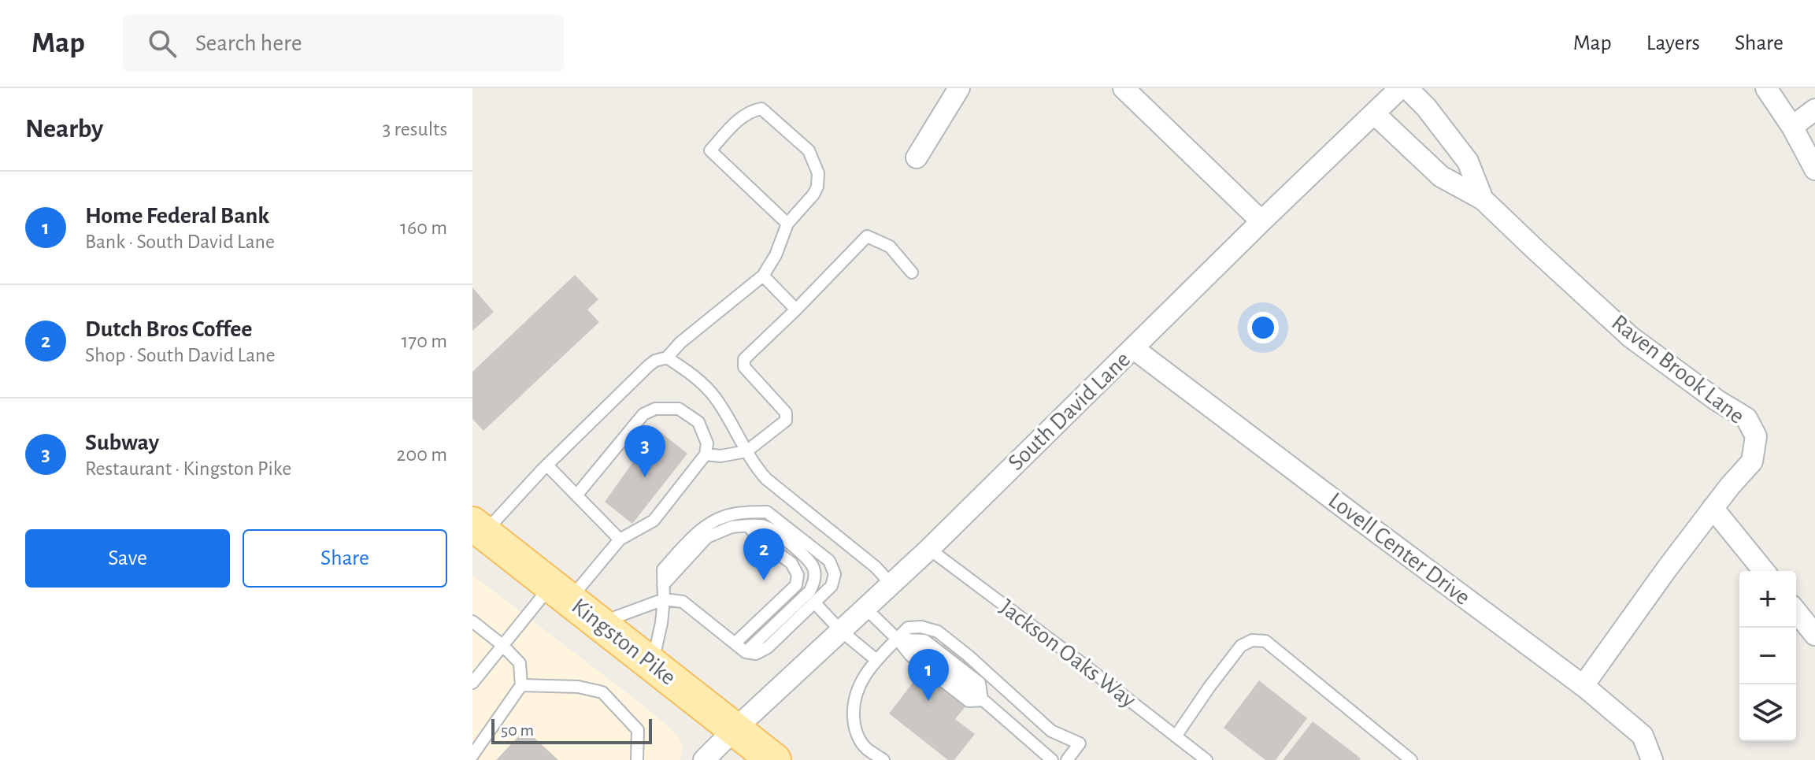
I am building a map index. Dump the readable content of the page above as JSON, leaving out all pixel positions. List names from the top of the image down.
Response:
{
  "streets": {
    "main road": ["Kingston Pike"],
    "street": ["Raven Brook Lane", "South David Lane", "Lovell Center Drive"],
    "lane": ["Jackson Oaks Way"]
  },
  "crossings": [
    ["Raven Brook Lane", "South David Lane"],
    ["Raven Brook Lane", "Lovell Center Drive"],
    ["South David Lane", "Lovell Center Drive"],
    ["South David Lane", "Kingston Pike"],
    ["South David Lane", "Jackson Oaks Way"]
  ],
  "scale_bar": "50 m",
  "page": {
    "header": "Map",
    "search": "Search here",
    "nav": ["Map", "Layers", "Share"],
    "heading": ["Nearby", "3 results"],
    "list": [
      {
        "mark": "1",
        "name": "Home Federal Bank",
        "note": "Bank · South David Lane",
        "value": "160 m"
      },
      {
        "mark": "2",
        "name": "Dutch Bros Coffee",
        "note": "Shop · South David Lane",
        "value": "170 m"
      },
      {
        "mark": "3",
        "name": "Subway",
        "note": "Restaurant · Kingston Pike",
        "value": "200 m"
      }
    ],
    "pins": ["3", "2", "1"],
    "buttons": ["Save", "Share"],
    "map_buttons": ["+", "−"],
    "scale": "50 m"
  }
}
